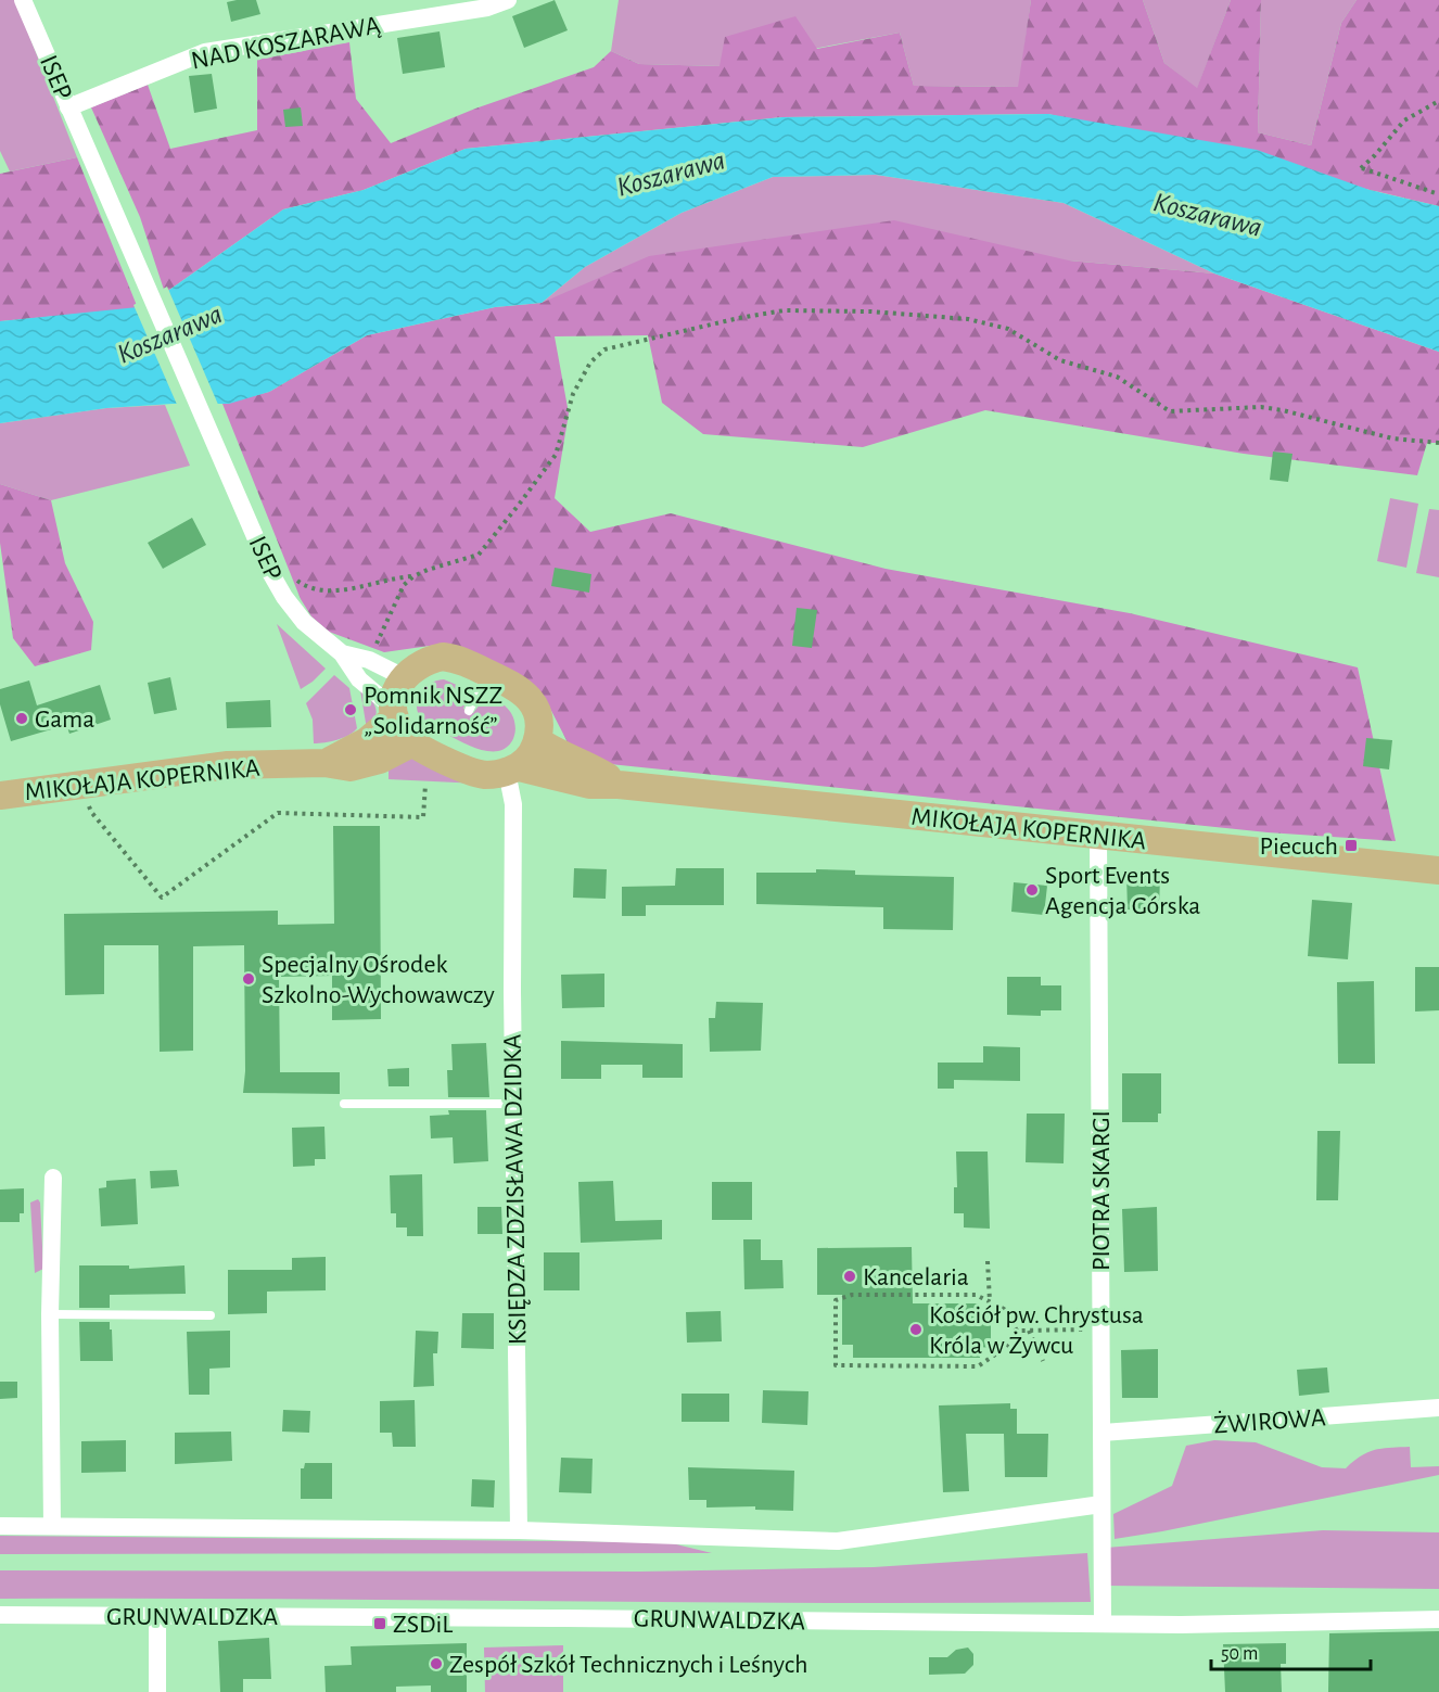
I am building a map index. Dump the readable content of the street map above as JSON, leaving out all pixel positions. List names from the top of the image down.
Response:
{
  "streets": {
    "main road": ["MIKOŁAJA KOPERNIKA"],
    "street": [
      "NAD KOSZARAWĄ",
      "ISEP",
      "KSIĘDZA ZDZISŁAWA DZIDKA",
      "PIOTRA SKARGI",
      "ŻWIROWA",
      "GRUNWALDZKA"
    ]
  },
  "crossings": [
    ["NAD KOSZARAWĄ", "ISEP"],
    ["ISEP", "MIKOŁAJA KOPERNIKA"],
    ["ISEP", "KSIĘDZA ZDZISŁAWA DZIDKA"],
    ["MIKOŁAJA KOPERNIKA", "KSIĘDZA ZDZISŁAWA DZIDKA"],
    ["MIKOŁAJA KOPERNIKA", "PIOTRA SKARGI"],
    ["PIOTRA SKARGI", "ŻWIROWA"],
    ["PIOTRA SKARGI", "GRUNWALDZKA"]
  ],
  "water": ["Koszarawa"],
  "places": {
    "other": [
      "Pomnik NSZZ „Solidarność”",
      "Gama",
      "Sport Events Agencja Górska",
      "Specjalny Ośrodek Szkolno-Wychowawczy",
      "Kancelaria",
      "Kościół pw. Chrystusa Króla w Żywcu",
      "Zespół Szkół Technicznych i Leśnych"
    ],
    "transit": ["Piecuch", "ZSDiL"]
  },
  "scale_bar": "50 m"
}
